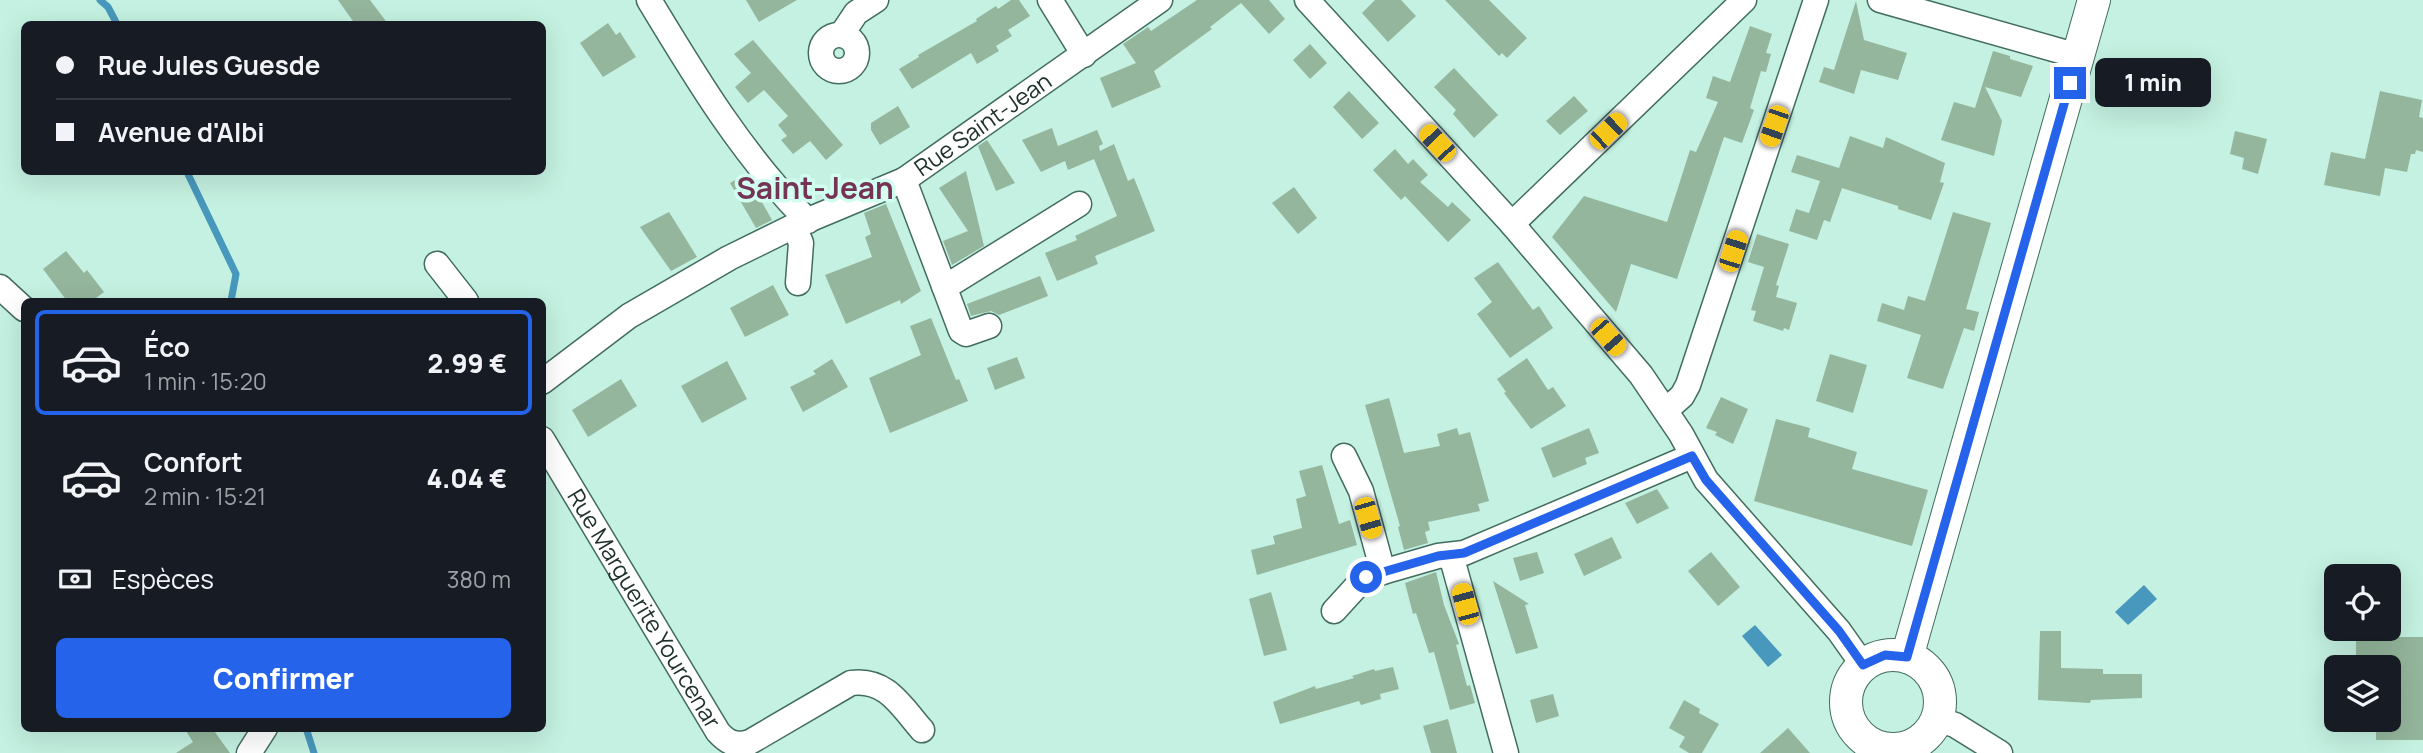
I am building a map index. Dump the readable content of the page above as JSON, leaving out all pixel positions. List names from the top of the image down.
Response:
{
  "streets": {
    "street": ["Rue Saint-Jean", "Rue Marguerite Yourcenar"]
  },
  "districts": ["Saint-Jean"],
  "page": {
    "banner": ["Rue Jules Guesde", "Avenue d'Albi"],
    "bubble": "1 min",
    "list": [
      {
        "name": "Éco",
        "note": "1 min · 15:20",
        "value": "2.99 €"
      },
      {
        "name": "Confort",
        "note": "2 min · 15:21",
        "value": "4.04 €"
      }
    ],
    "pay": ["Espèces", "380 m"],
    "buttons": "Confirmer"
  }
}
